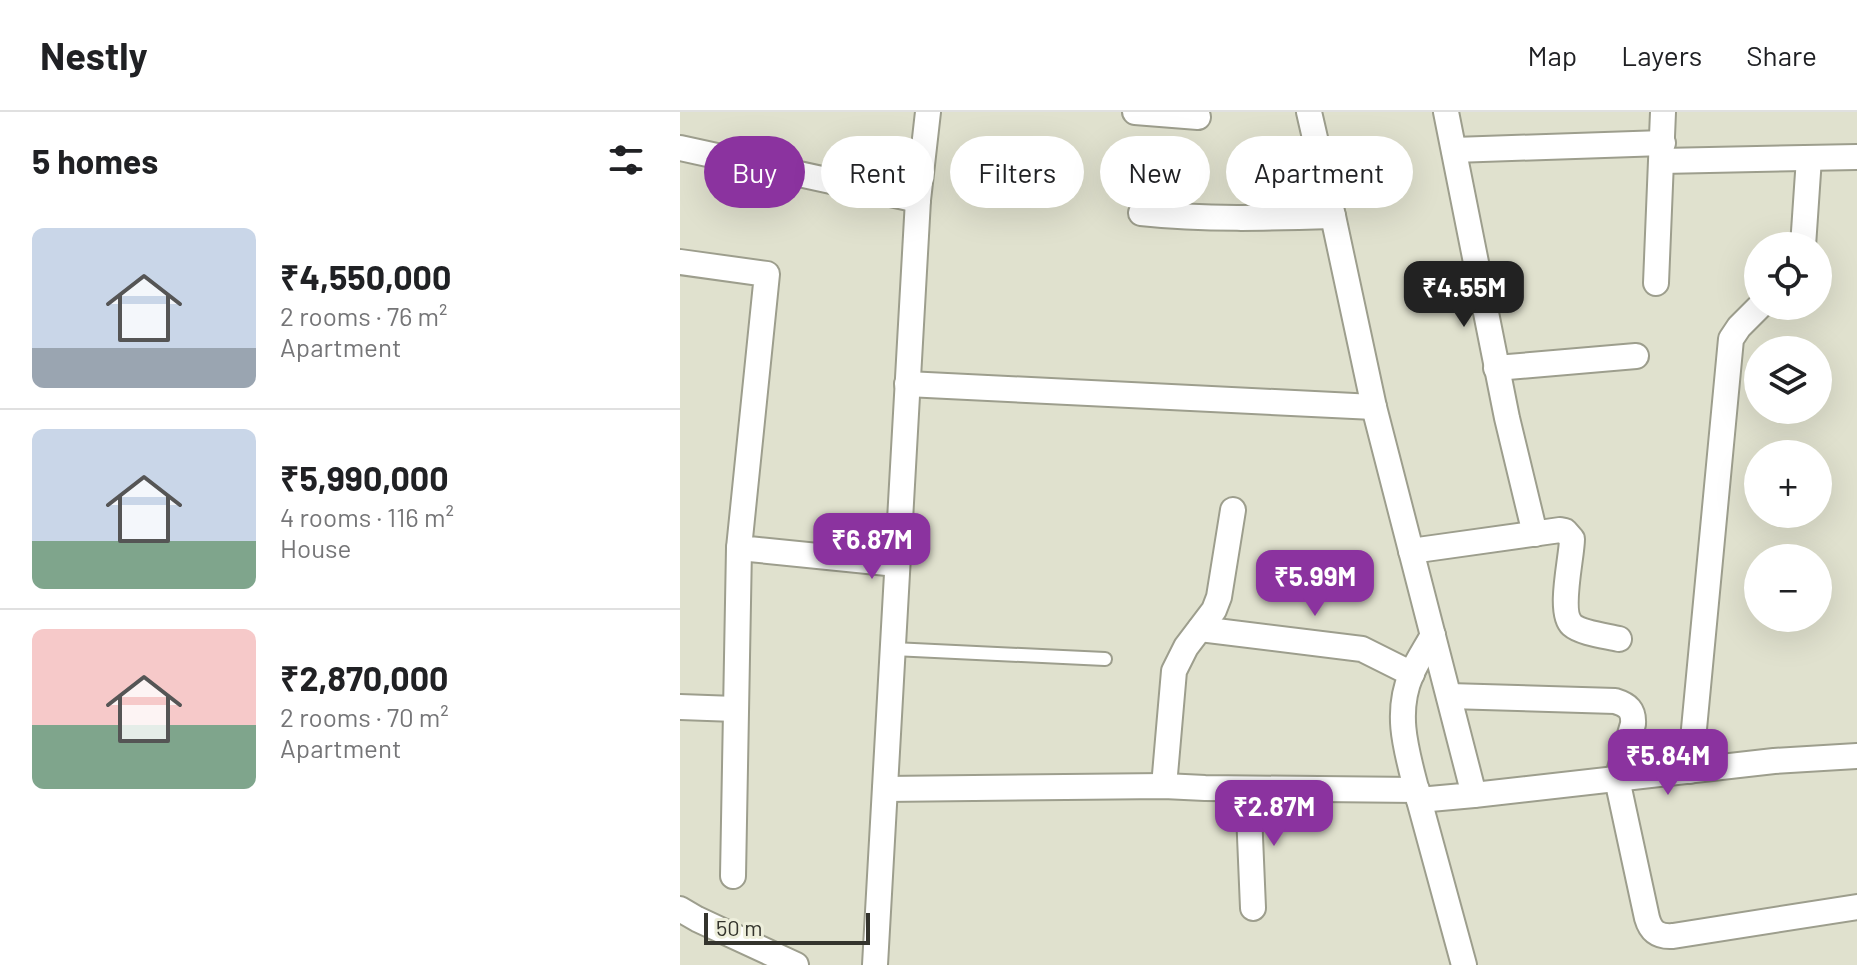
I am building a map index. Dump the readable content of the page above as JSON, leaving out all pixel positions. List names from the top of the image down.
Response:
{
  "scale_bar": "50 m",
  "page": {
    "header": "Nestly",
    "nav": ["Map", "Layers", "Share"],
    "heading": "5 homes",
    "chip": [
      "Buy",
      "Rent",
      "Filters",
      "New",
      "Apartment"
    ],
    "list": [
      {
        "name": "₹4,550,000",
        "note": "2 rooms · 76 m² · Apartment"
      },
      {
        "name": "₹5,990,000",
        "note": "4 rooms · 116 m² · House"
      },
      {
        "name": "₹2,870,000",
        "note": "2 rooms · 70 m² · Apartment"
      }
    ],
    "map_buttons": ["+", "−"],
    "price": [
      "₹4.55M",
      "₹6.87M",
      "₹5.99M",
      "₹5.84M",
      "₹2.87M"
    ],
    "scale": "50 m"
  }
}
